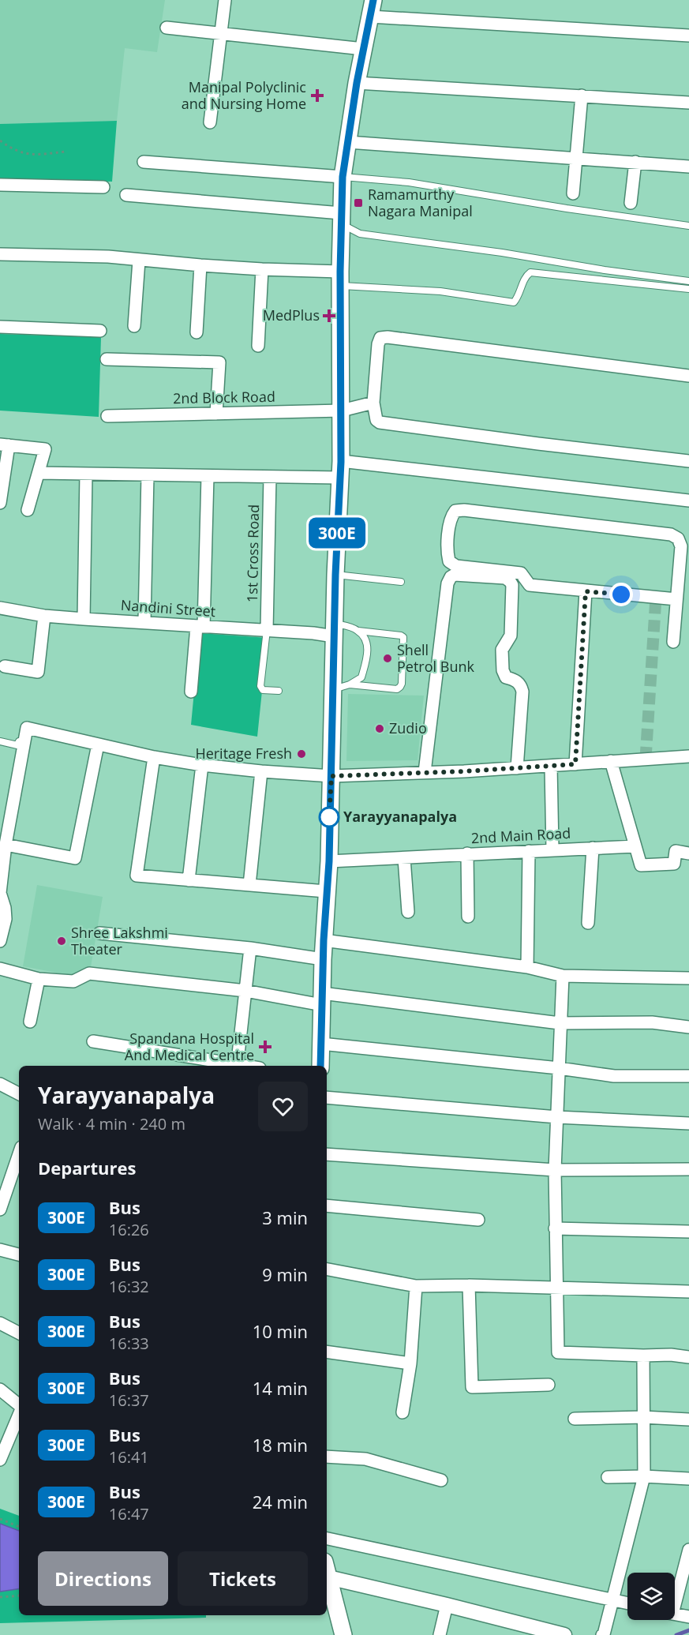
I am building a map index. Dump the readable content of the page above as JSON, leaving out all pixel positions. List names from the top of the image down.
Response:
{
  "streets": {
    "street": [
      "2nd Block Road",
      "1st Cross Road",
      "Nandini Street",
      "2nd Main Road"
    ]
  },
  "crossings": [
    ["1st Cross Road", "Nandini Street"]
  ],
  "places": {
    "health": ["Manipal Polyclinic and Nursing Home", "MedPlus", "Spandana Hospital And Medical Centre"],
    "transit": ["Ramamurthy Nagara Manipal"],
    "other": [
      "Shell Petrol Bunk",
      "Zudio",
      "Heritage Fresh",
      "Yarayyanapalya",
      "Shree Lakshmi Theater"
    ]
  },
  "lines": ["bus line 300E"],
  "page": {
    "on_map": "300E",
    "heading": [
      ["Yarayyanapalya", "Walk · 4 min · 240 m"],
      "Departures"
    ],
    "list": [
      {
        "mark": "300E",
        "name": "Bus",
        "note": "16:26",
        "value": "3 min"
      },
      {
        "mark": "300E",
        "name": "Bus",
        "note": "16:32",
        "value": "9 min"
      },
      {
        "mark": "300E",
        "name": "Bus",
        "note": "16:33",
        "value": "10 min"
      },
      {
        "mark": "300E",
        "name": "Bus",
        "note": "16:37",
        "value": "14 min"
      },
      {
        "mark": "300E",
        "name": "Bus",
        "note": "16:41",
        "value": "18 min"
      },
      {
        "mark": "300E",
        "name": "Bus",
        "note": "16:47",
        "value": "24 min"
      }
    ],
    "buttons": ["Directions", "Tickets"]
  }
}
